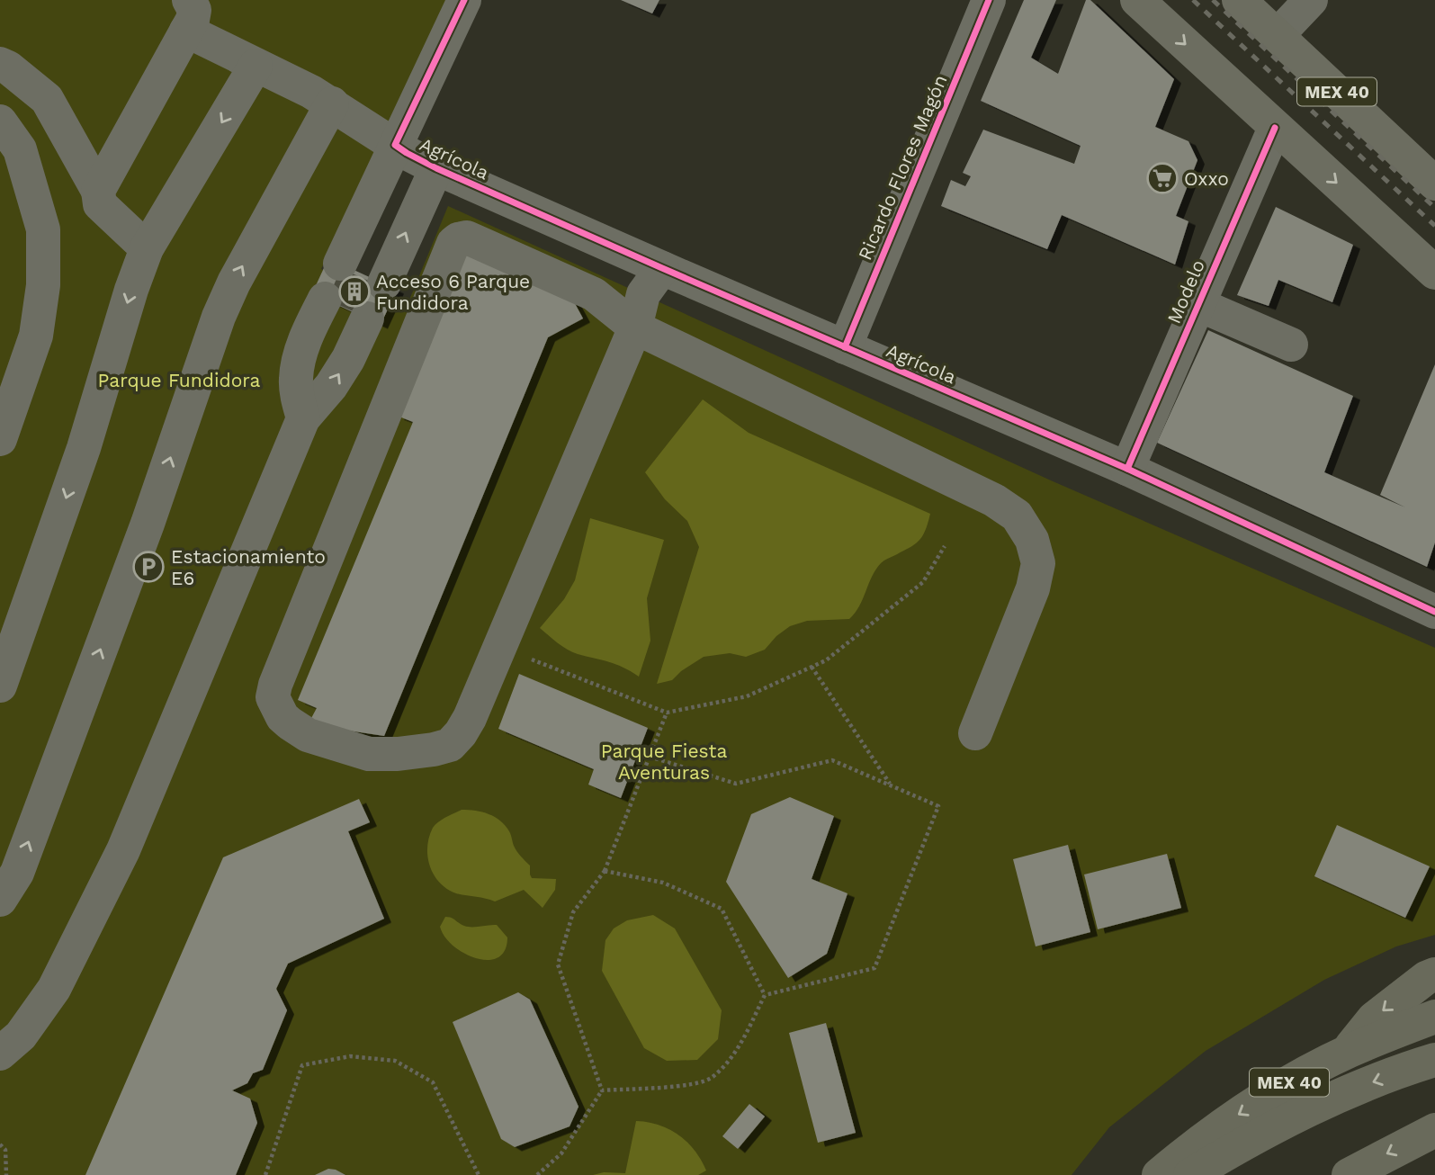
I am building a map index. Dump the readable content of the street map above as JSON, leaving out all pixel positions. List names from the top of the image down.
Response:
{
  "streets": {
    "highway": ["MEX 40"],
    "street": ["Agrícola", "Ricardo Flores Magón", "Modelo"]
  },
  "crossings": [
    ["Agrícola", "Ricardo Flores Magón"],
    ["Agrícola", "Modelo"]
  ],
  "parks": ["Parque Fundidora", "Parque Fiesta Aventuras"],
  "places": {
    "supermarket": ["Oxxo"],
    "building": ["Acceso 6 Parque Fundidora"],
    "parking": ["Estacionamiento E6"]
  }
}
